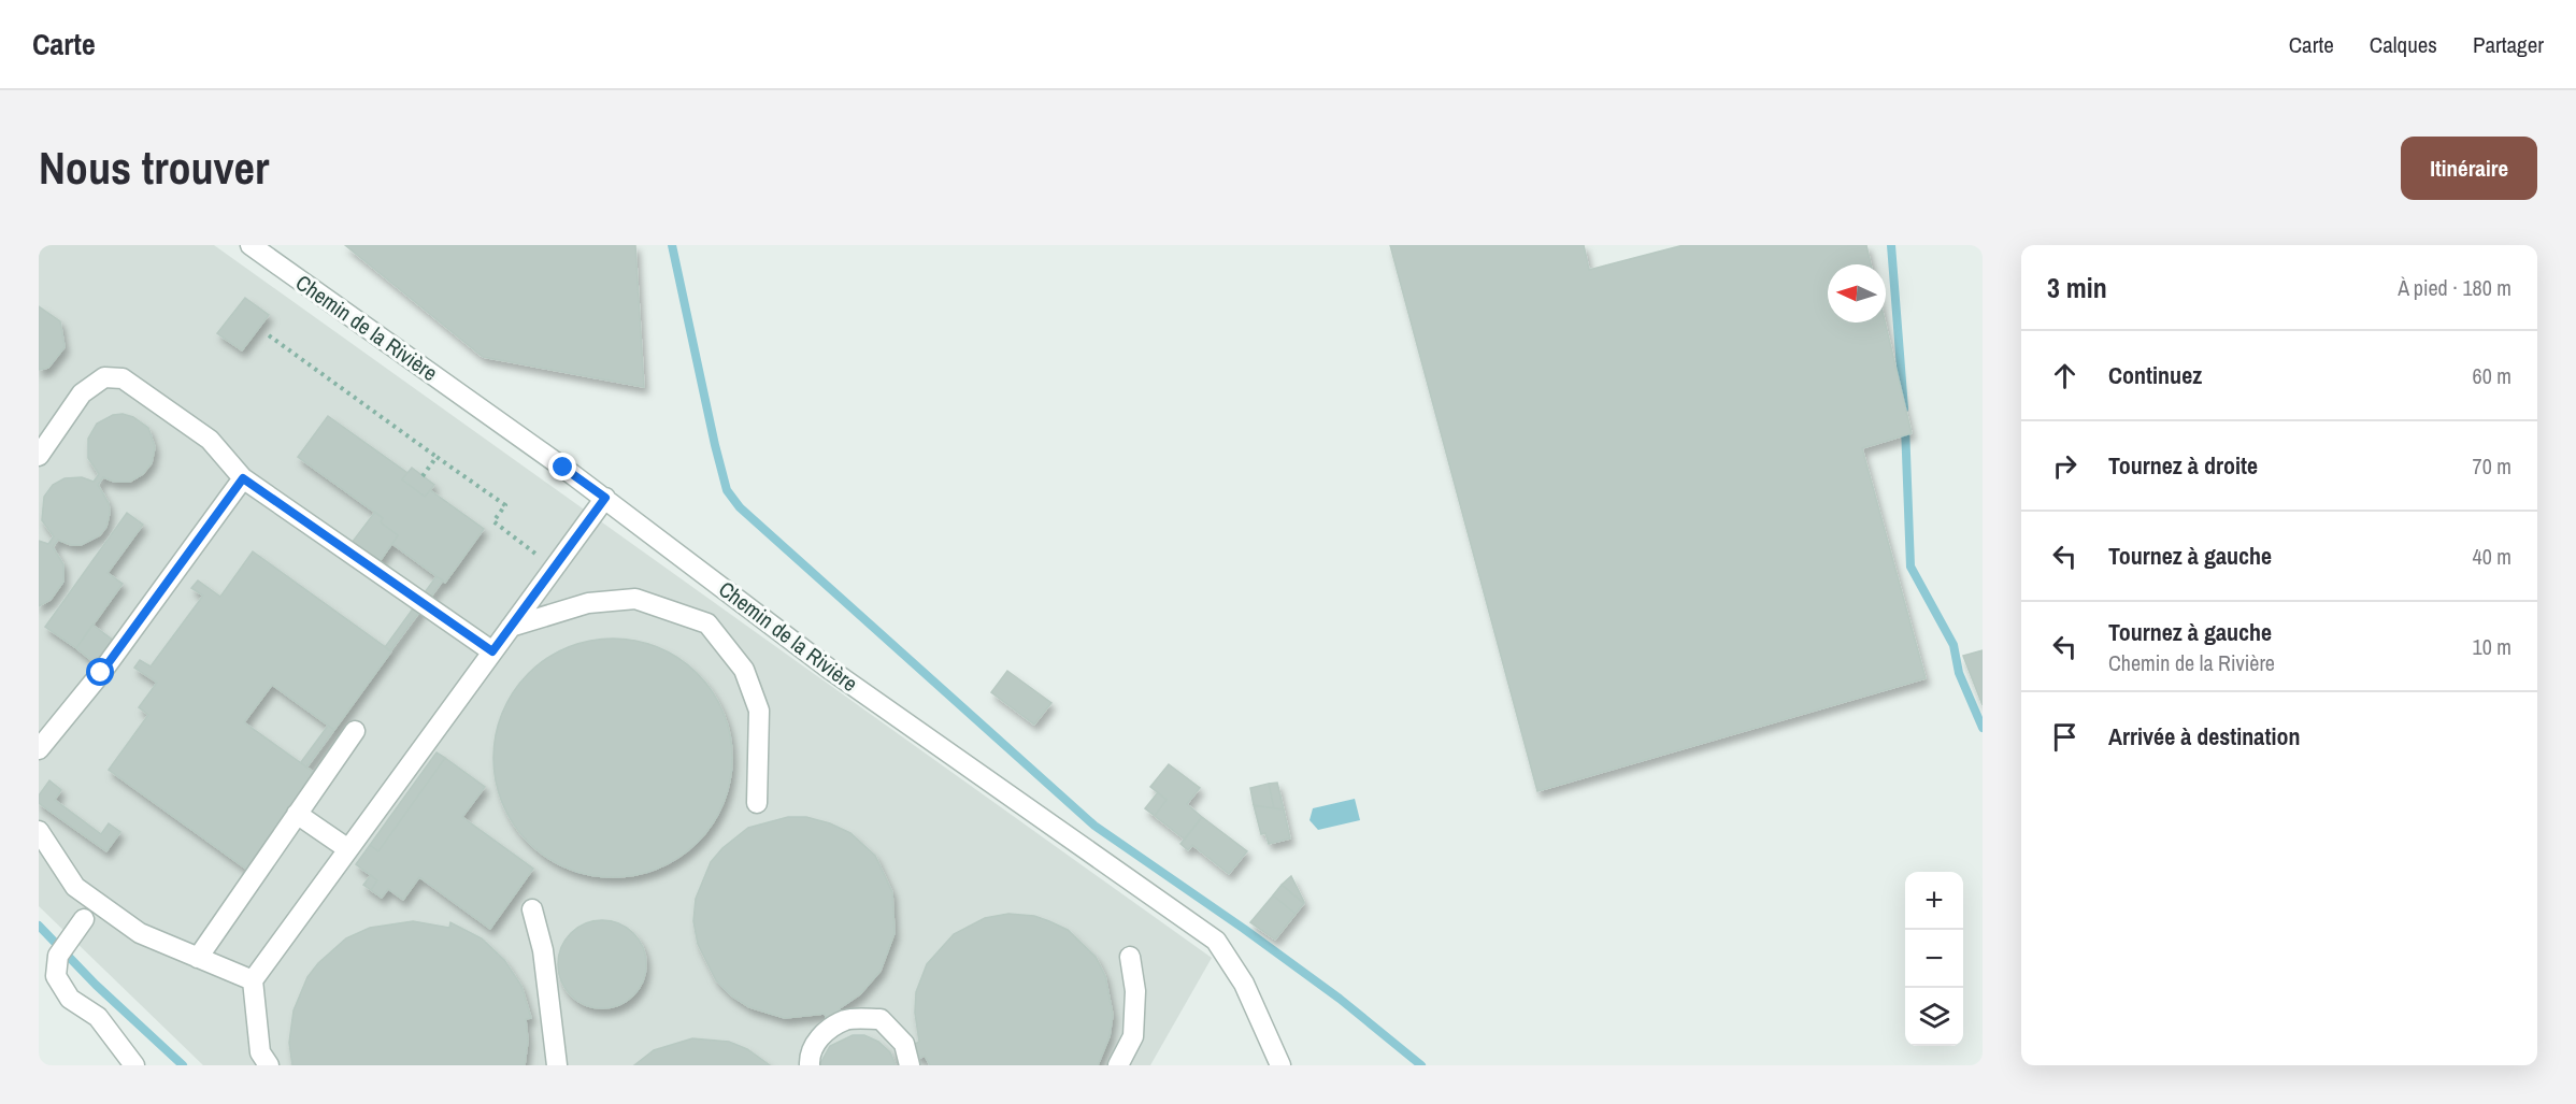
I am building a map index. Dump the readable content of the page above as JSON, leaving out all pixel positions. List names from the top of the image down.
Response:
{
  "streets": {
    "street": ["Chemin de la Rivière"]
  },
  "north": "left",
  "page": {
    "header": "Carte",
    "nav": ["Carte", "Calques", "Partager"],
    "buttons": "Itinéraire",
    "title": "Nous trouver",
    "heading": ["3 min", "À pied · 180 m"],
    "list": [
      ["Continuez", "60 m"],
      ["Tournez à droite", "70 m"],
      ["Tournez à gauche", "40 m"],
      ["Tournez à gauche", "Chemin de la Rivière", "10 m"],
      "Arrivée à destination"
    ],
    "map_buttons": ["+", "−"]
  }
}
